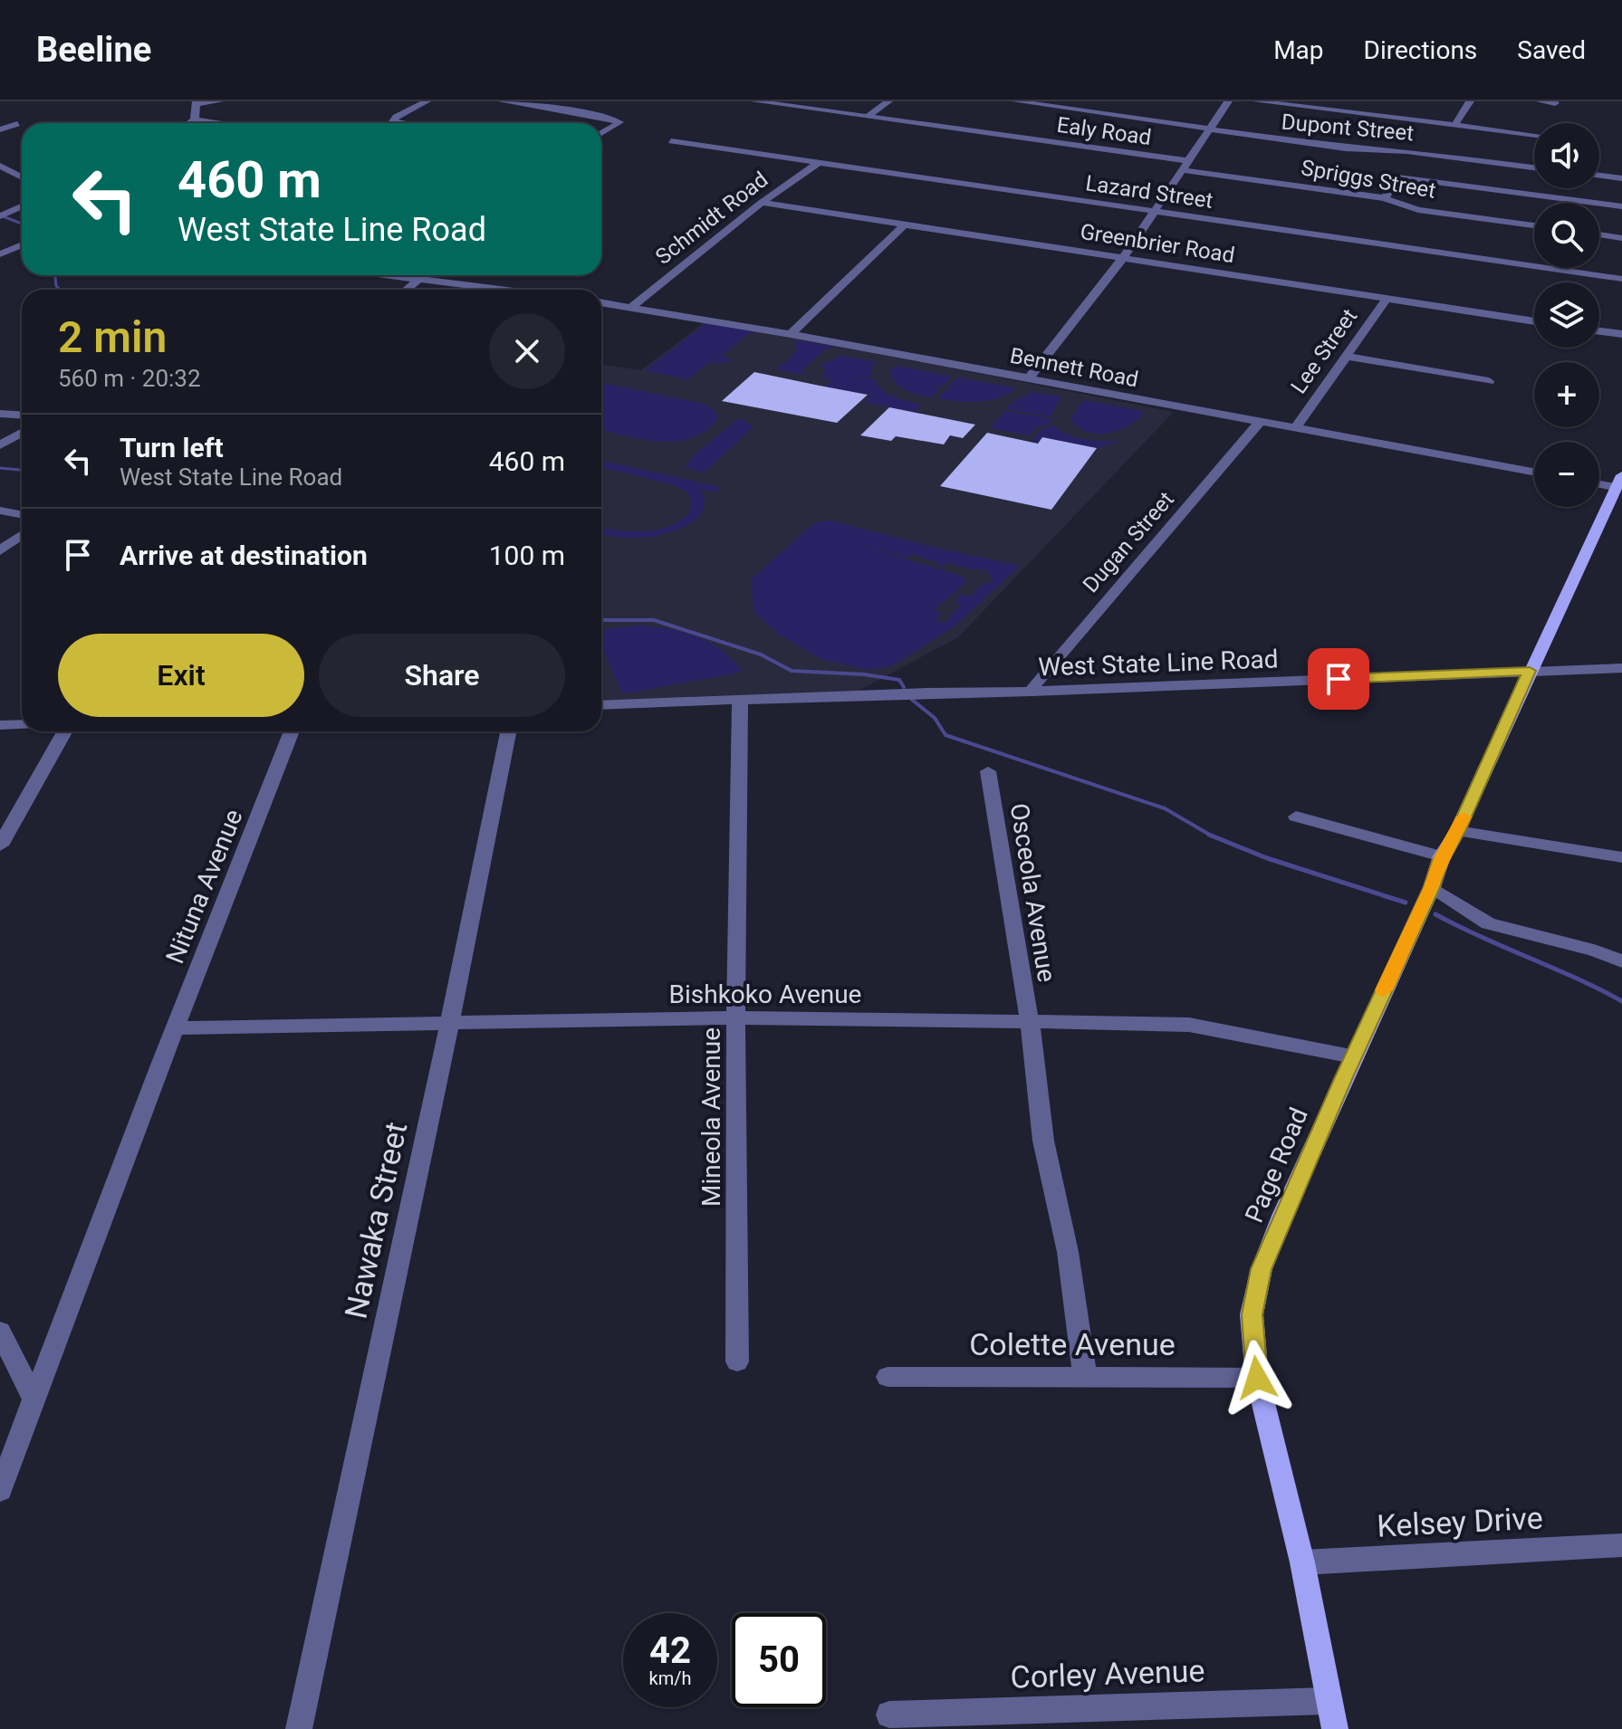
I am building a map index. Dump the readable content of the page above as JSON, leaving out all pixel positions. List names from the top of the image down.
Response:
{
  "streets": {
    "main road": ["Page Road"],
    "street": [
      "Dupont Street",
      "Ealy Road",
      "Spriggs Street",
      "Lazard Street",
      "Schmidt Road",
      "Greenbrier Road",
      "Lee Street",
      "Bennett Road",
      "Dugan Street",
      "West State Line Road",
      "Nituna Avenue",
      "Osceola Avenue",
      "Bishkoko Avenue",
      "Mineola Avenue",
      "Nawaka Street",
      "Colette Avenue",
      "Kelsey Drive",
      "Corley Avenue"
    ]
  },
  "crossings": [
    ["Lazard Street", "Schmidt Road"],
    ["Schmidt Road", "Greenbrier Road"],
    ["Schmidt Road", "Bennett Road"],
    ["Greenbrier Road", "Lee Street"],
    ["Lee Street", "Bennett Road"],
    ["Bennett Road", "Dugan Street"],
    ["Dugan Street", "West State Line Road"],
    ["West State Line Road", "Mineola Avenue"],
    ["West State Line Road", "Page Road"],
    ["Nituna Avenue", "Bishkoko Avenue"],
    ["Osceola Avenue", "Bishkoko Avenue"],
    ["Osceola Avenue", "Colette Avenue"],
    ["Bishkoko Avenue", "Mineola Avenue"],
    ["Bishkoko Avenue", "Page Road"],
    ["Bishkoko Avenue", "Nawaka Street"],
    ["Page Road", "Colette Avenue"],
    ["Page Road", "Kelsey Drive"],
    ["Page Road", "Corley Avenue"]
  ],
  "page": {
    "header": "Beeline",
    "nav": ["Map", "Directions", "Saved"],
    "map_buttons": ["+", "−"],
    "turn": ["460 m", "West State Line Road"],
    "heading": ["2 min", "560 m · 20:32"],
    "list": [
      {
        "name": "Turn left",
        "note": "West State Line Road",
        "value": "460 m"
      },
      {
        "name": "Arrive at destination",
        "value": "100 m"
      }
    ],
    "buttons": ["Exit", "Share"],
    "speed": "42 km/h",
    "limit": "50"
  }
}
